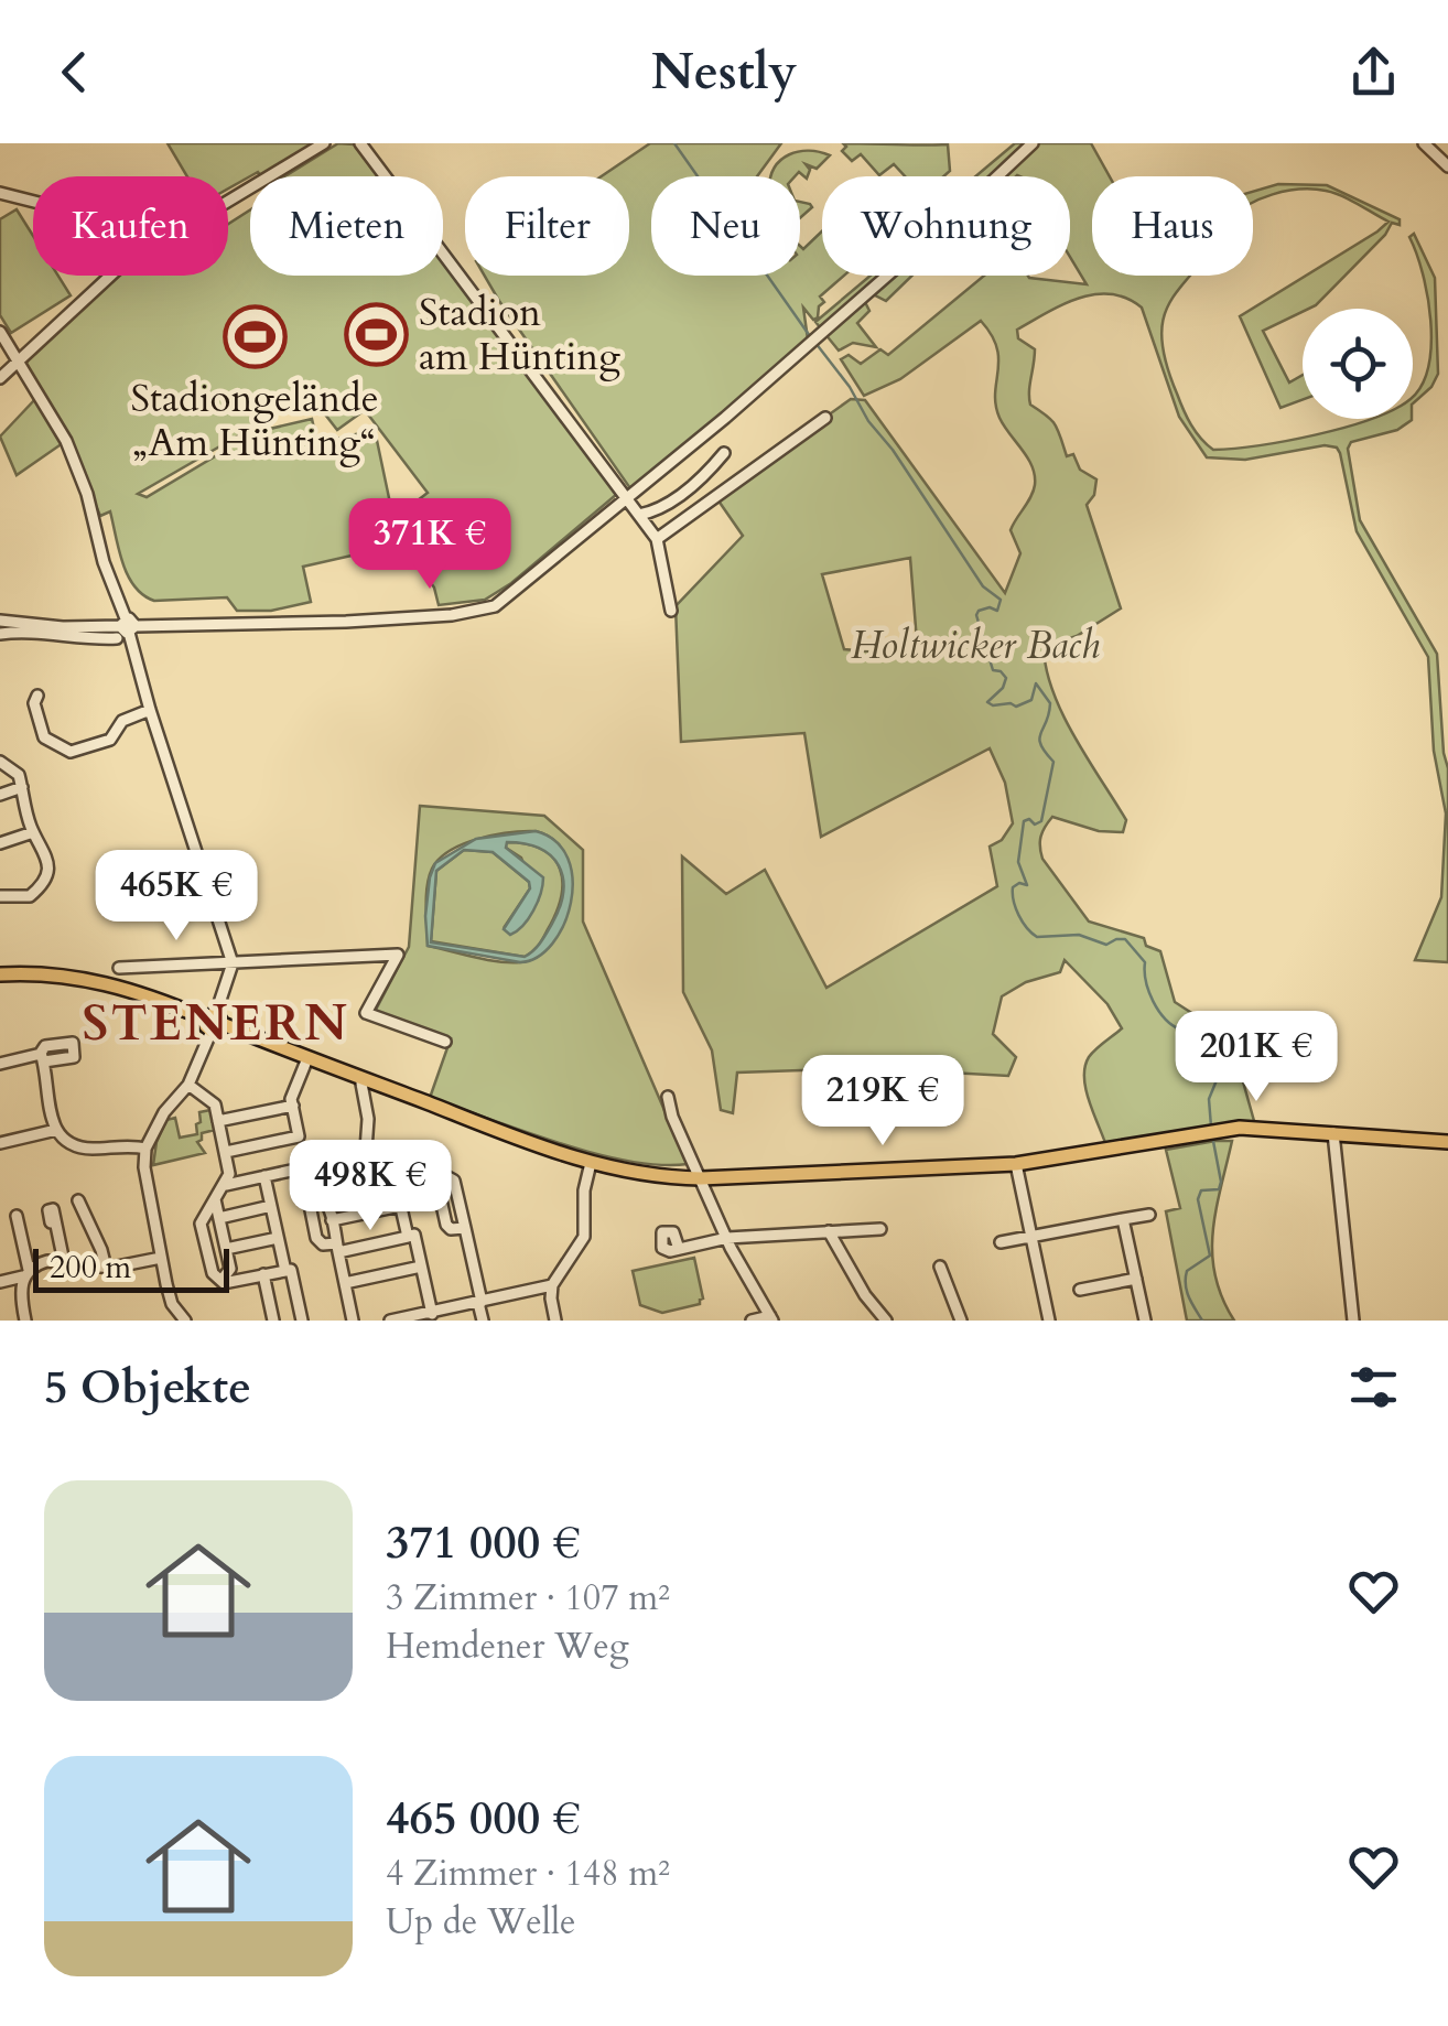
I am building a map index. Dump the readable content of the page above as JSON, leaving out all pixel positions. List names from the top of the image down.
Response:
{
  "districts": ["STENERN"],
  "parks": ["Holtwicker Bach"],
  "places": {
    "sports": ["Stadion am Hünting", "Stadiongelände „Am Hünting“"]
  },
  "scale_bar": "200 m",
  "page": {
    "header": "Nestly",
    "chip": [
      "Kaufen",
      "Mieten",
      "Filter",
      "Neu",
      "Wohnung",
      "Haus"
    ],
    "price": [
      "371K €",
      "465K €",
      "201K €",
      "219K €",
      "498K €"
    ],
    "scale": "200 m",
    "heading": "5 Objekte",
    "list": [
      {
        "name": "371 000 €",
        "note": "3 Zimmer · 107 m² · Hemdener Weg"
      },
      {
        "name": "465 000 €",
        "note": "4 Zimmer · 148 m² · Up de Welle"
      }
    ]
  }
}
